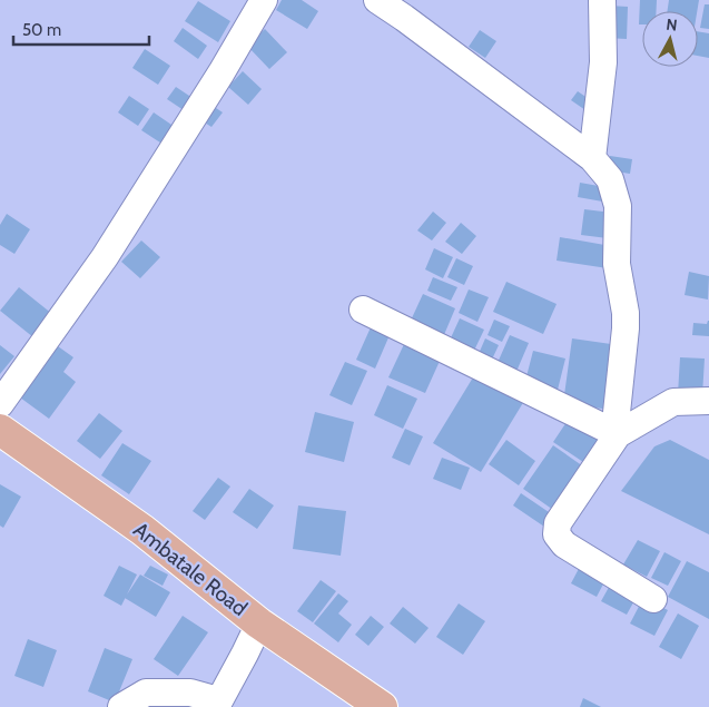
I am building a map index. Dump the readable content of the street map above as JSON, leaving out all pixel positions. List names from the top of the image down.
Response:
{
  "streets": {
    "main road": ["Ambatale Road"]
  },
  "scale_bar": "50 m",
  "north": "top"
}
